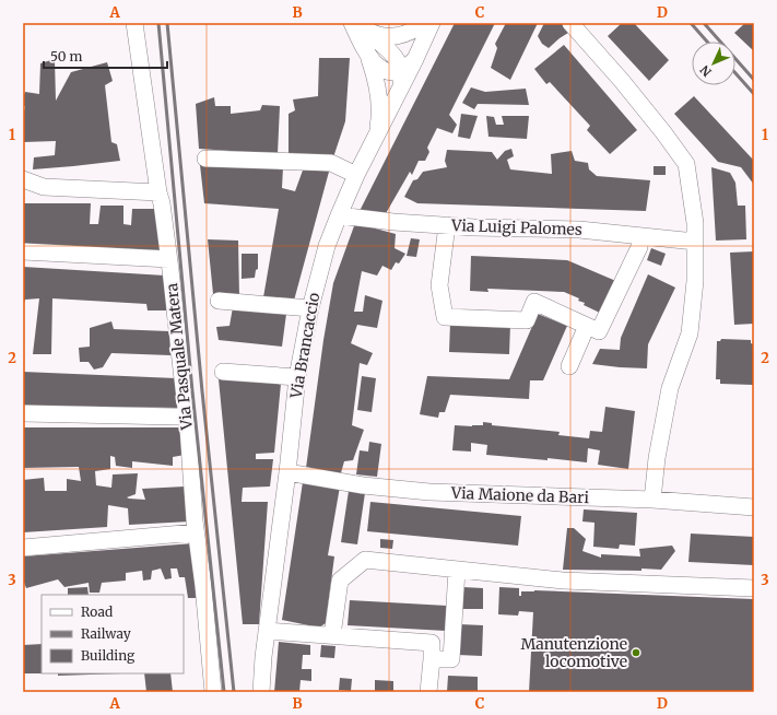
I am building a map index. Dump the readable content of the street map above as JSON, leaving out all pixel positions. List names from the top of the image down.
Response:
{
  "streets": {
    "street": [
      "Via Luigi Palomes",
      "Via Brancaccio",
      "Via Pasquale Matera",
      "Via Maione da Bari"
    ]
  },
  "crossings": [
    ["Via Luigi Palomes", "Via Brancaccio"],
    ["Via Brancaccio", "Via Maione da Bari"]
  ],
  "places": ["Manutenzione locomotive"],
  "legend": ["Road", "Railway", "Building"],
  "scale_bar": "50 m",
  "north": "bottom left",
  "grid": {
    "columns": [
      "A",
      "B",
      "C",
      "D"
    ],
    "rows": ["1", "2", "3"]
  }
}
